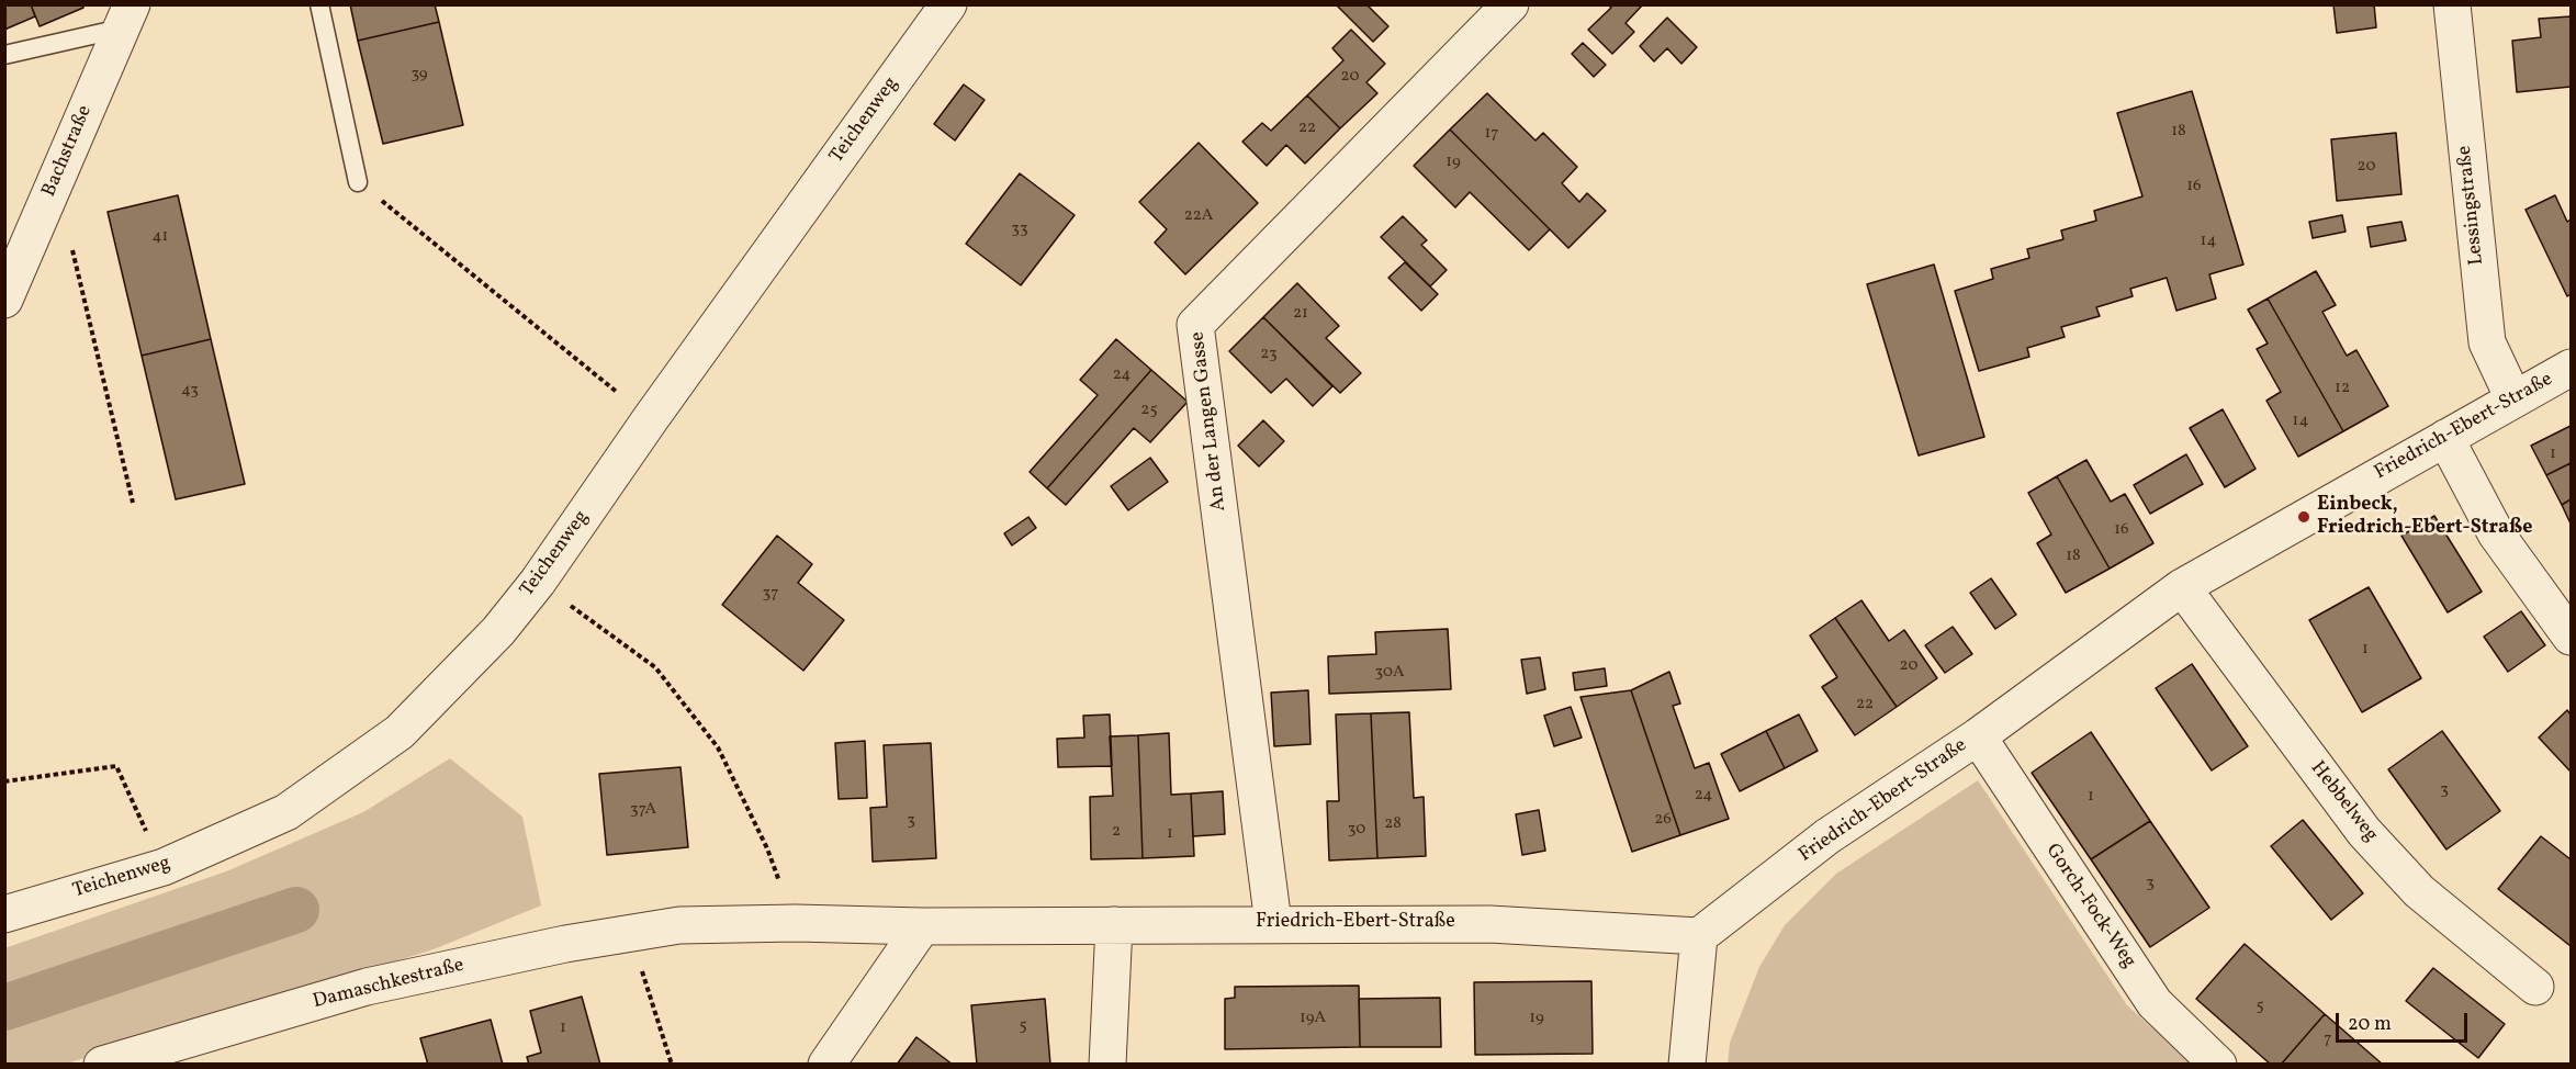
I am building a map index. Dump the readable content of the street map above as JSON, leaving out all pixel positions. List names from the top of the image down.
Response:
{
  "streets": {
    "street": [
      "Teichenweg",
      "Bachstraße",
      "Lessingstraße",
      "An der Langen Gasse",
      "Friedrich-Ebert-Straße",
      "Hebbelweg",
      "Gorch-Fock-Weg",
      "Damaschkestraße"
    ]
  },
  "crossings": [
    ["Lessingstraße", "Friedrich-Ebert-Straße"],
    ["An der Langen Gasse", "Friedrich-Ebert-Straße"],
    ["Friedrich-Ebert-Straße", "Hebbelweg"],
    ["Friedrich-Ebert-Straße", "Gorch-Fock-Weg"],
    ["Friedrich-Ebert-Straße", "Damaschkestraße"]
  ],
  "places": ["Einbeck, Friedrich-Ebert-Straße"],
  "house_numbers": [
    "39",
    "20",
    "22",
    "18",
    "17",
    "19",
    "20",
    "16",
    "22A",
    "33",
    "41",
    "14",
    "21",
    "23",
    "24",
    "12",
    "43",
    "25",
    "14",
    "1",
    "16",
    "18",
    "37",
    "1",
    "20",
    "30A",
    "22",
    "3",
    "24",
    "1",
    "37A",
    "26",
    "3",
    "28",
    "30",
    "2",
    "1",
    "3",
    "5",
    "19A",
    "19",
    "5",
    "1",
    "7"
  ],
  "scale_bar": "20 m"
}
